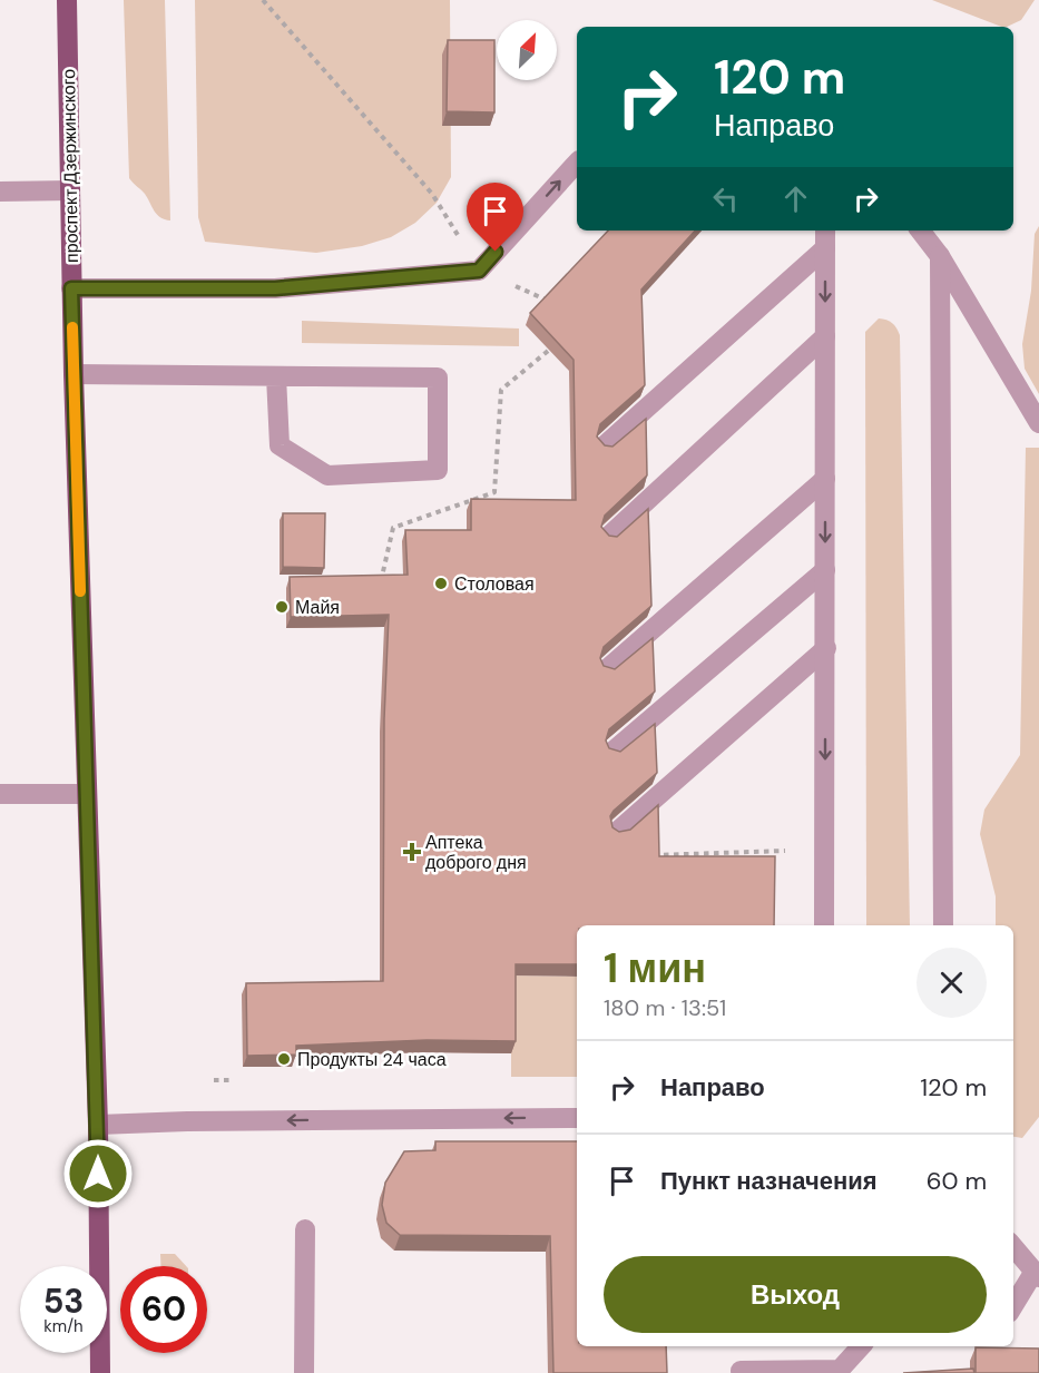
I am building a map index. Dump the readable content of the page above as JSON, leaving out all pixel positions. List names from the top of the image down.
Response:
{
  "streets": {
    "main road": ["проспект Дзержинского"]
  },
  "places": {
    "other": ["Столовая", "Майя", "Продукты 24 часа"],
    "health": ["Аптека доброго дня"]
  },
  "north": "top right",
  "page": {
    "turn": ["120 m", "Направо"],
    "heading": ["1 мин", "180 m · 13:51"],
    "list": [
      {
        "name": "Направо",
        "value": "120 m"
      },
      {
        "name": "Пункт назначения",
        "value": "60 m"
      }
    ],
    "buttons": "Выход",
    "speed": "53 km/h",
    "limit": "60"
  }
}
